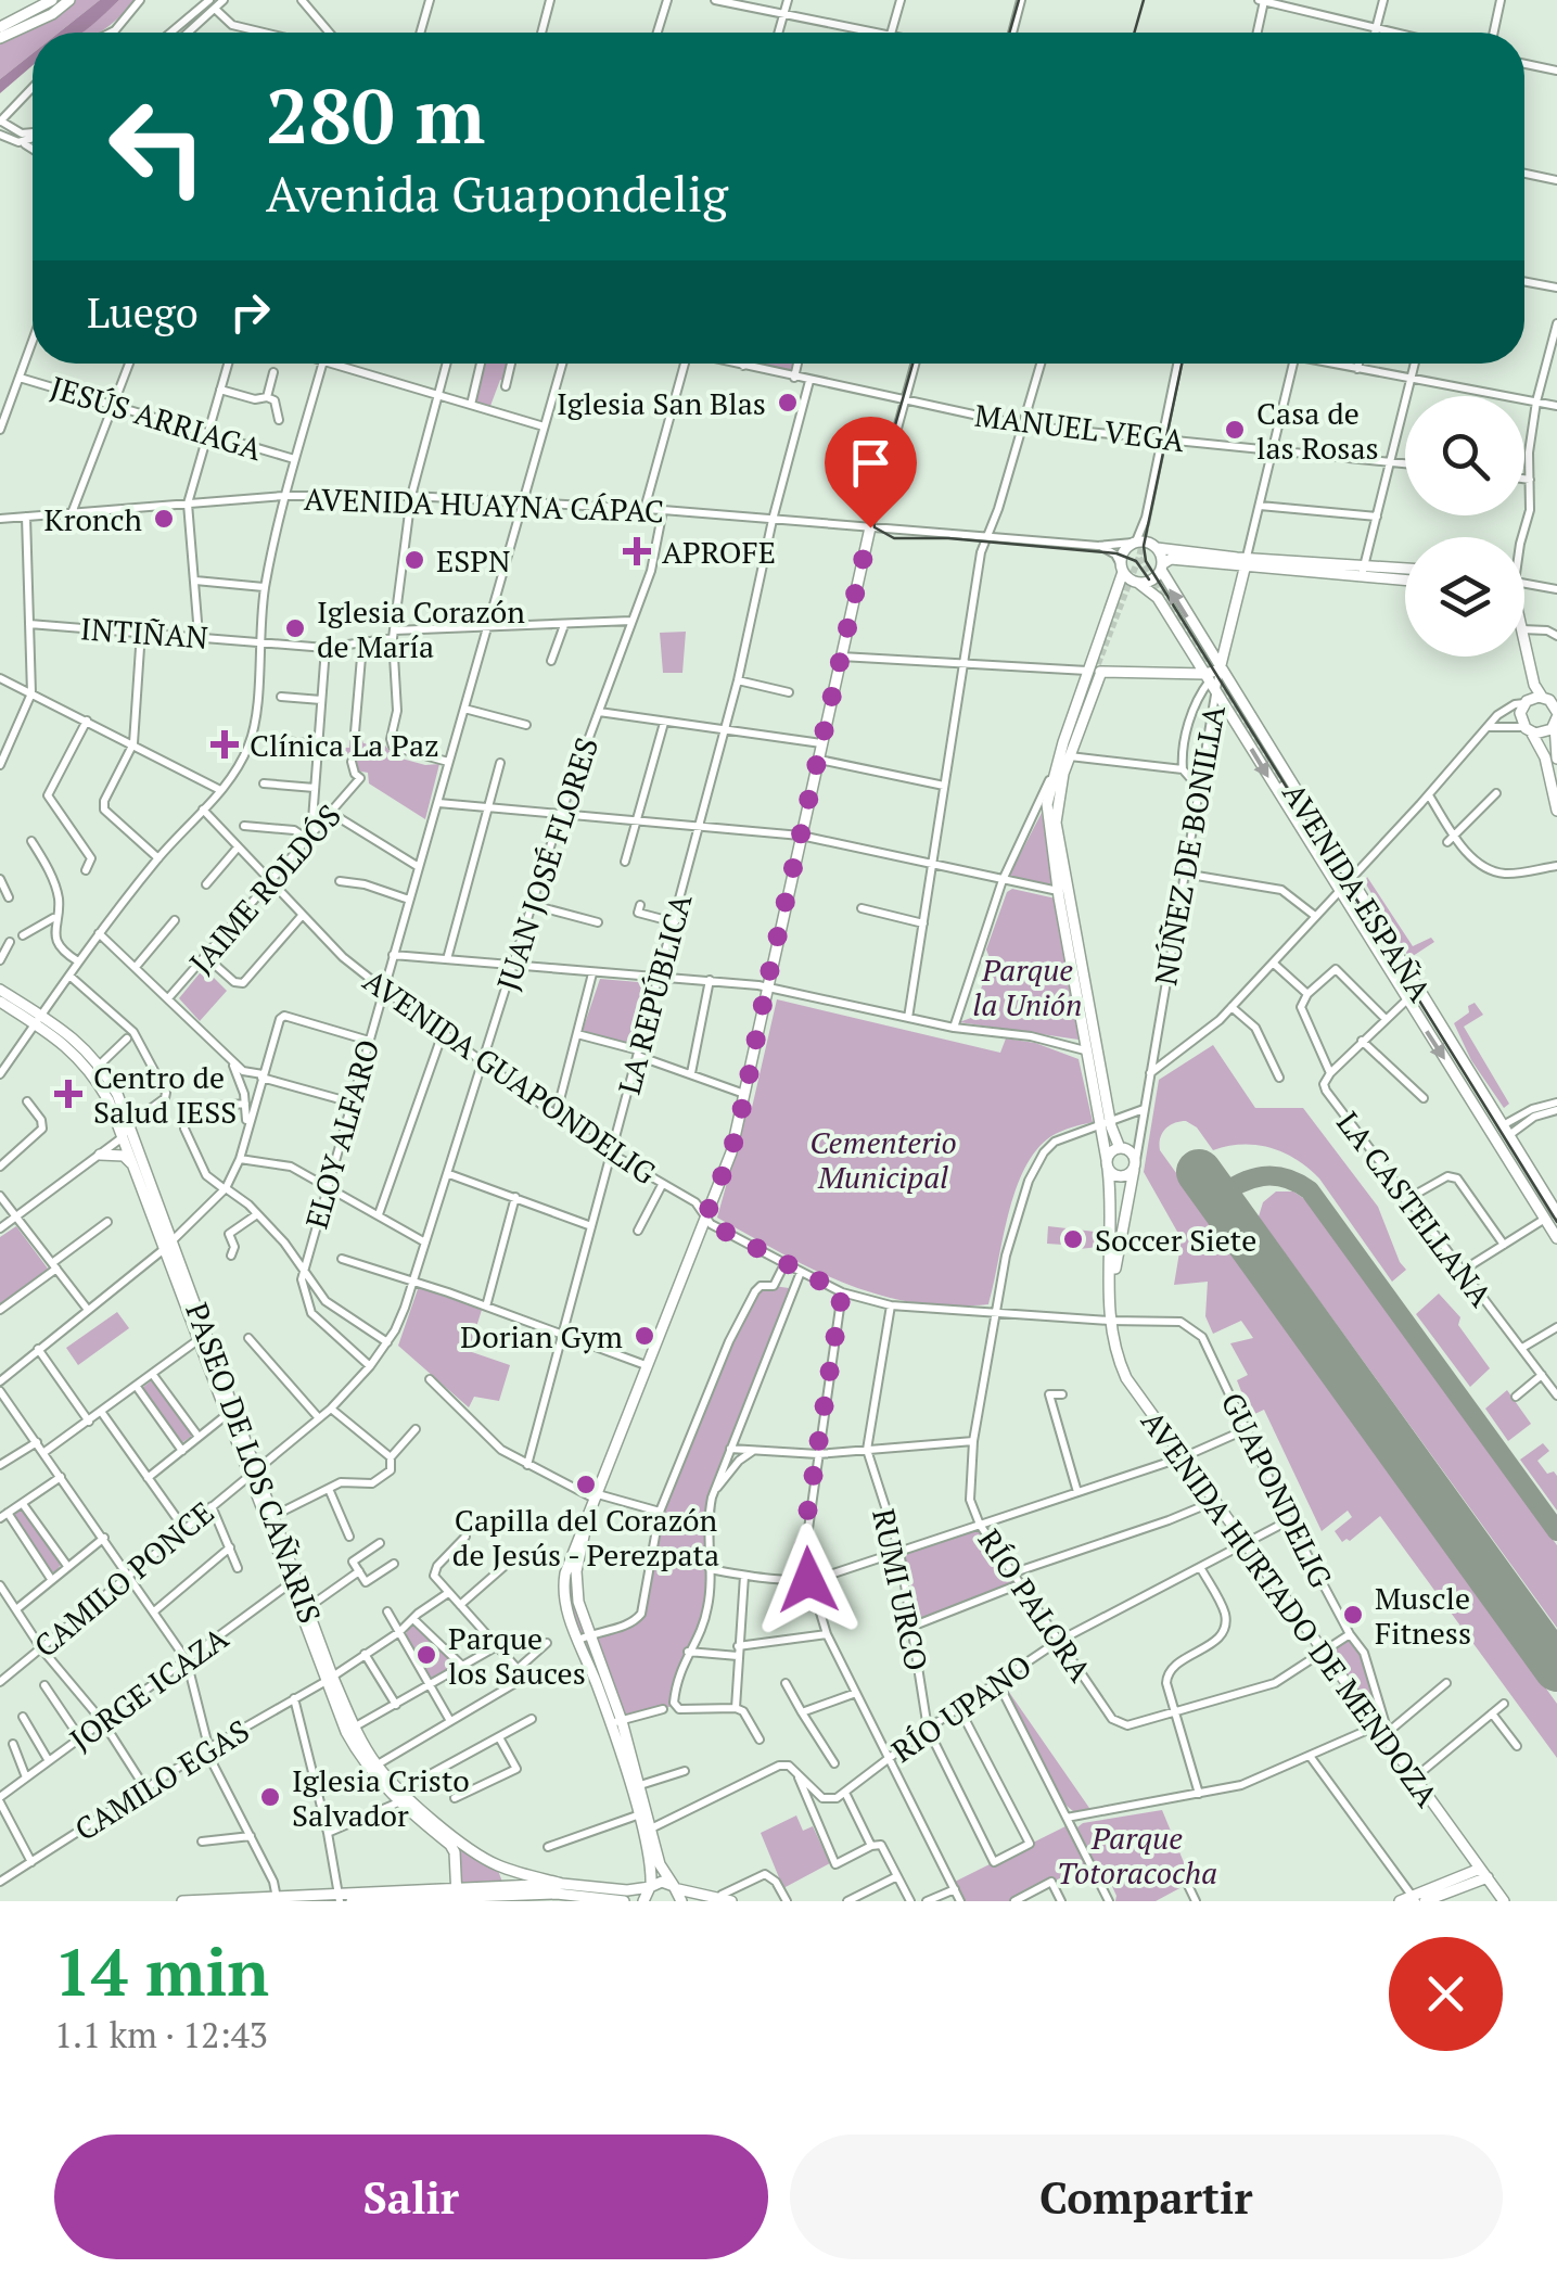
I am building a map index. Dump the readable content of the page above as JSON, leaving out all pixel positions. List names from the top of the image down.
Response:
{
  "streets": {
    "main road": [
      "NÚÑEZ DE BONILLA",
      "AVENIDA ESPAÑA",
      "PASEO DE LOS CAÑARIS",
      "AVENIDA HURTADO DE MENDOZA"
    ],
    "street": [
      "JESÚS ARRIAGA",
      "MANUEL VEGA",
      "AVENIDA HUAYNA CÁPAC",
      "INTIÑAN",
      "JUAN JOSÉ FLORES",
      "JAIME ROLDÓS",
      "LA REPÚBLICA",
      "AVENIDA GUAPONDELIG",
      "ELOY ALFARO",
      "LA CASTELLANA",
      "GUAPONDELIG",
      "CAMILO PONCE",
      "RUMI URCO",
      "RÍO PALORA",
      "JORGE ICAZA",
      "RÍO UPANO",
      "CAMILO EGAS"
    ]
  },
  "crossings": [
    ["MANUEL VEGA", "LA REPÚBLICA"],
    ["AVENIDA HUAYNA CÁPAC", "JUAN JOSÉ FLORES"],
    ["AVENIDA HUAYNA CÁPAC", "AVENIDA ESPAÑA"],
    ["AVENIDA HUAYNA CÁPAC", "LA REPÚBLICA"],
    ["AVENIDA HUAYNA CÁPAC", "ELOY ALFARO"],
    ["AVENIDA HUAYNA CÁPAC", "AVENIDA HURTADO DE MENDOZA"],
    ["INTIÑAN", "JUAN JOSÉ FLORES"],
    ["INTIÑAN", "ELOY ALFARO"],
    ["NÚÑEZ DE BONILLA", "AVENIDA ESPAÑA"],
    ["NÚÑEZ DE BONILLA", "RÍO PALORA"],
    ["NÚÑEZ DE BONILLA", "AVENIDA HURTADO DE MENDOZA"],
    ["JUAN JOSÉ FLORES", "AVENIDA GUAPONDELIG"],
    ["JUAN JOSÉ FLORES", "ELOY ALFARO"],
    ["JUAN JOSÉ FLORES", "PASEO DE LOS CAÑARIS"],
    ["JUAN JOSÉ FLORES", "CAMILO PONCE"],
    ["JAIME ROLDÓS", "AVENIDA GUAPONDELIG"],
    ["AVENIDA ESPAÑA", "AVENIDA HURTADO DE MENDOZA"],
    ["LA REPÚBLICA", "AVENIDA GUAPONDELIG"],
    ["AVENIDA GUAPONDELIG", "ELOY ALFARO"],
    ["AVENIDA GUAPONDELIG", "GUAPONDELIG"],
    ["AVENIDA GUAPONDELIG", "RUMI URCO"],
    ["AVENIDA GUAPONDELIG", "RÍO PALORA"],
    ["AVENIDA GUAPONDELIG", "AVENIDA HURTADO DE MENDOZA"],
    ["PASEO DE LOS CAÑARIS", "CAMILO PONCE"],
    ["PASEO DE LOS CAÑARIS", "JORGE ICAZA"],
    ["PASEO DE LOS CAÑARIS", "CAMILO EGAS"],
    ["GUAPONDELIG", "RÍO PALORA"],
    ["GUAPONDELIG", "AVENIDA HURTADO DE MENDOZA"],
    ["GUAPONDELIG", "RÍO UPANO"],
    ["RUMI URCO", "RÍO UPANO"],
    ["RÍO PALORA", "AVENIDA HURTADO DE MENDOZA"],
    ["RÍO PALORA", "RÍO UPANO"],
    ["AVENIDA HURTADO DE MENDOZA", "RÍO UPANO"]
  ],
  "parks": ["Parque la Unión", "Cementerio Municipal", "Parque Totoracocha"],
  "places": {
    "other": [
      "Iglesia San Blas",
      "Casa de las Rosas",
      "Kronch",
      "ESPN",
      "Iglesia Corazón de María",
      "Soccer Siete",
      "Dorian Gym",
      "Capilla del Corazón de Jesús - Perezpata",
      "Muscle Fitness",
      "Parque los Sauces",
      "Iglesia Cristo Salvador"
    ],
    "health": ["APROFE", "Clínica La Paz", "Centro de Salud IESS"]
  },
  "page": {
    "turn": ["280 m", "Avenida Guapondelig"],
    "then": "Luego",
    "heading": ["14 min", "1.1 km · 12:43"],
    "buttons": ["Salir", "Compartir"]
  }
}
